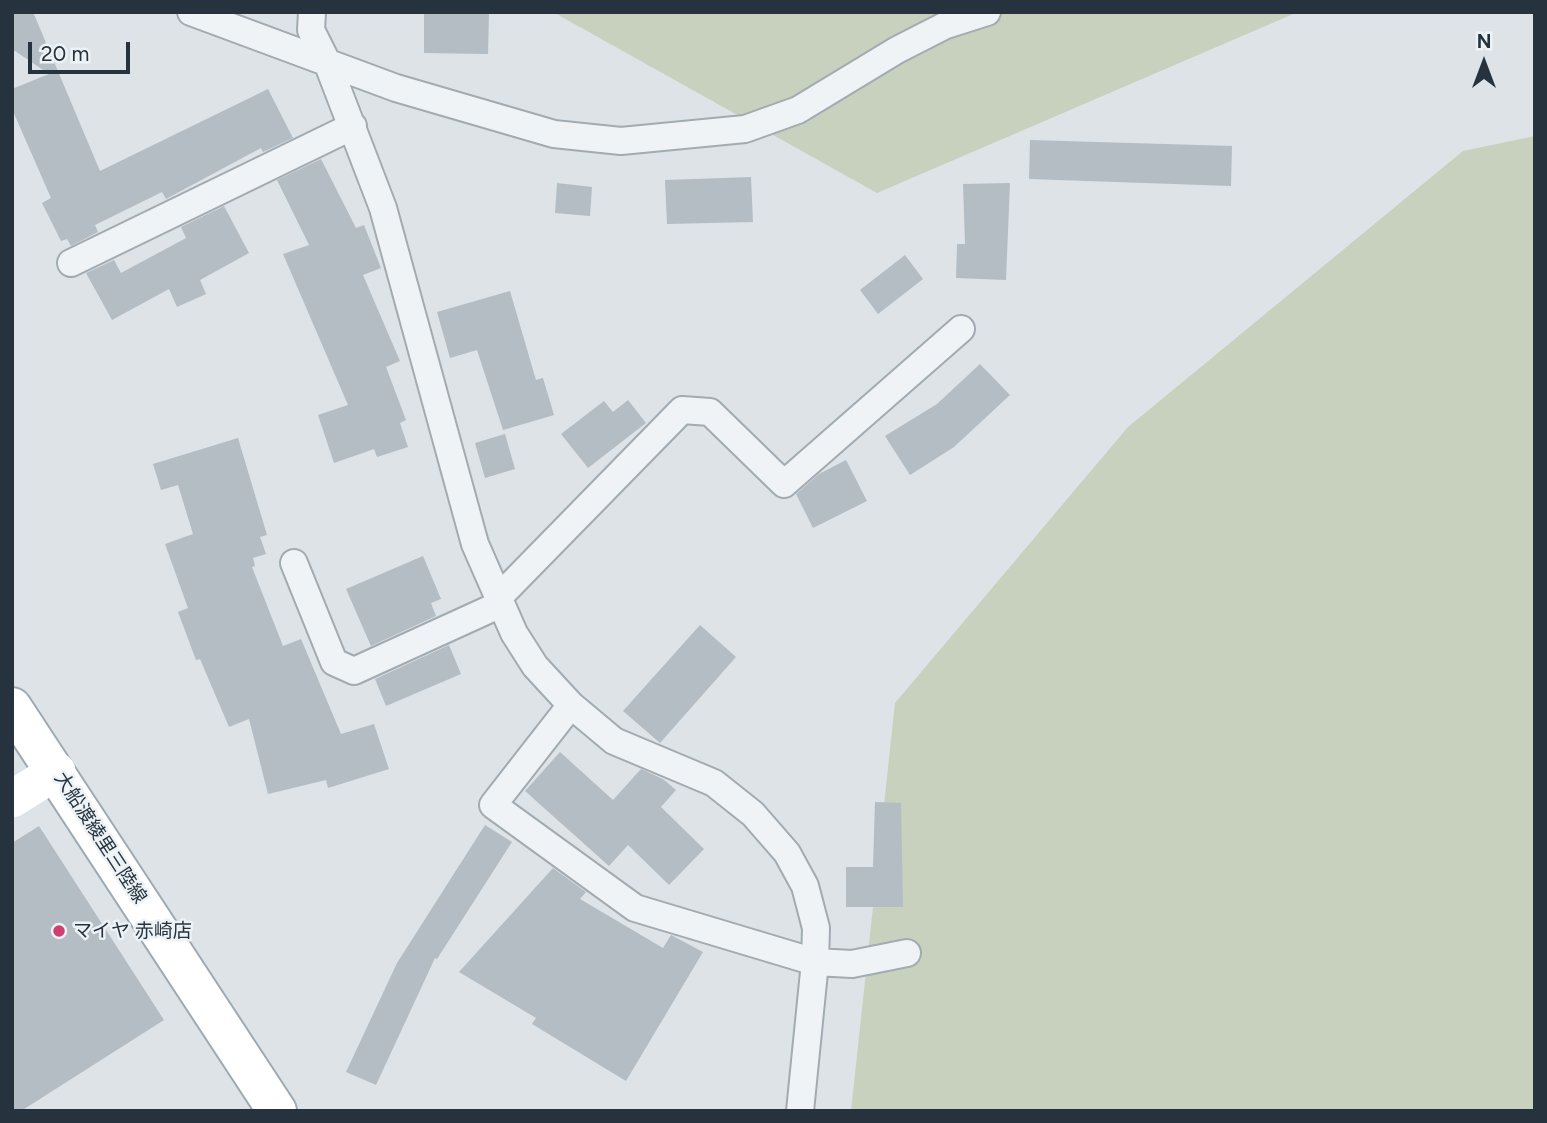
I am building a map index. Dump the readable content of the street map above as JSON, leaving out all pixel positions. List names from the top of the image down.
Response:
{
  "streets": {
    "main road": ["大船渡綾里三陸線"]
  },
  "places": ["マイヤ 赤崎店"],
  "scale_bar": "20 m",
  "north": "top"
}
